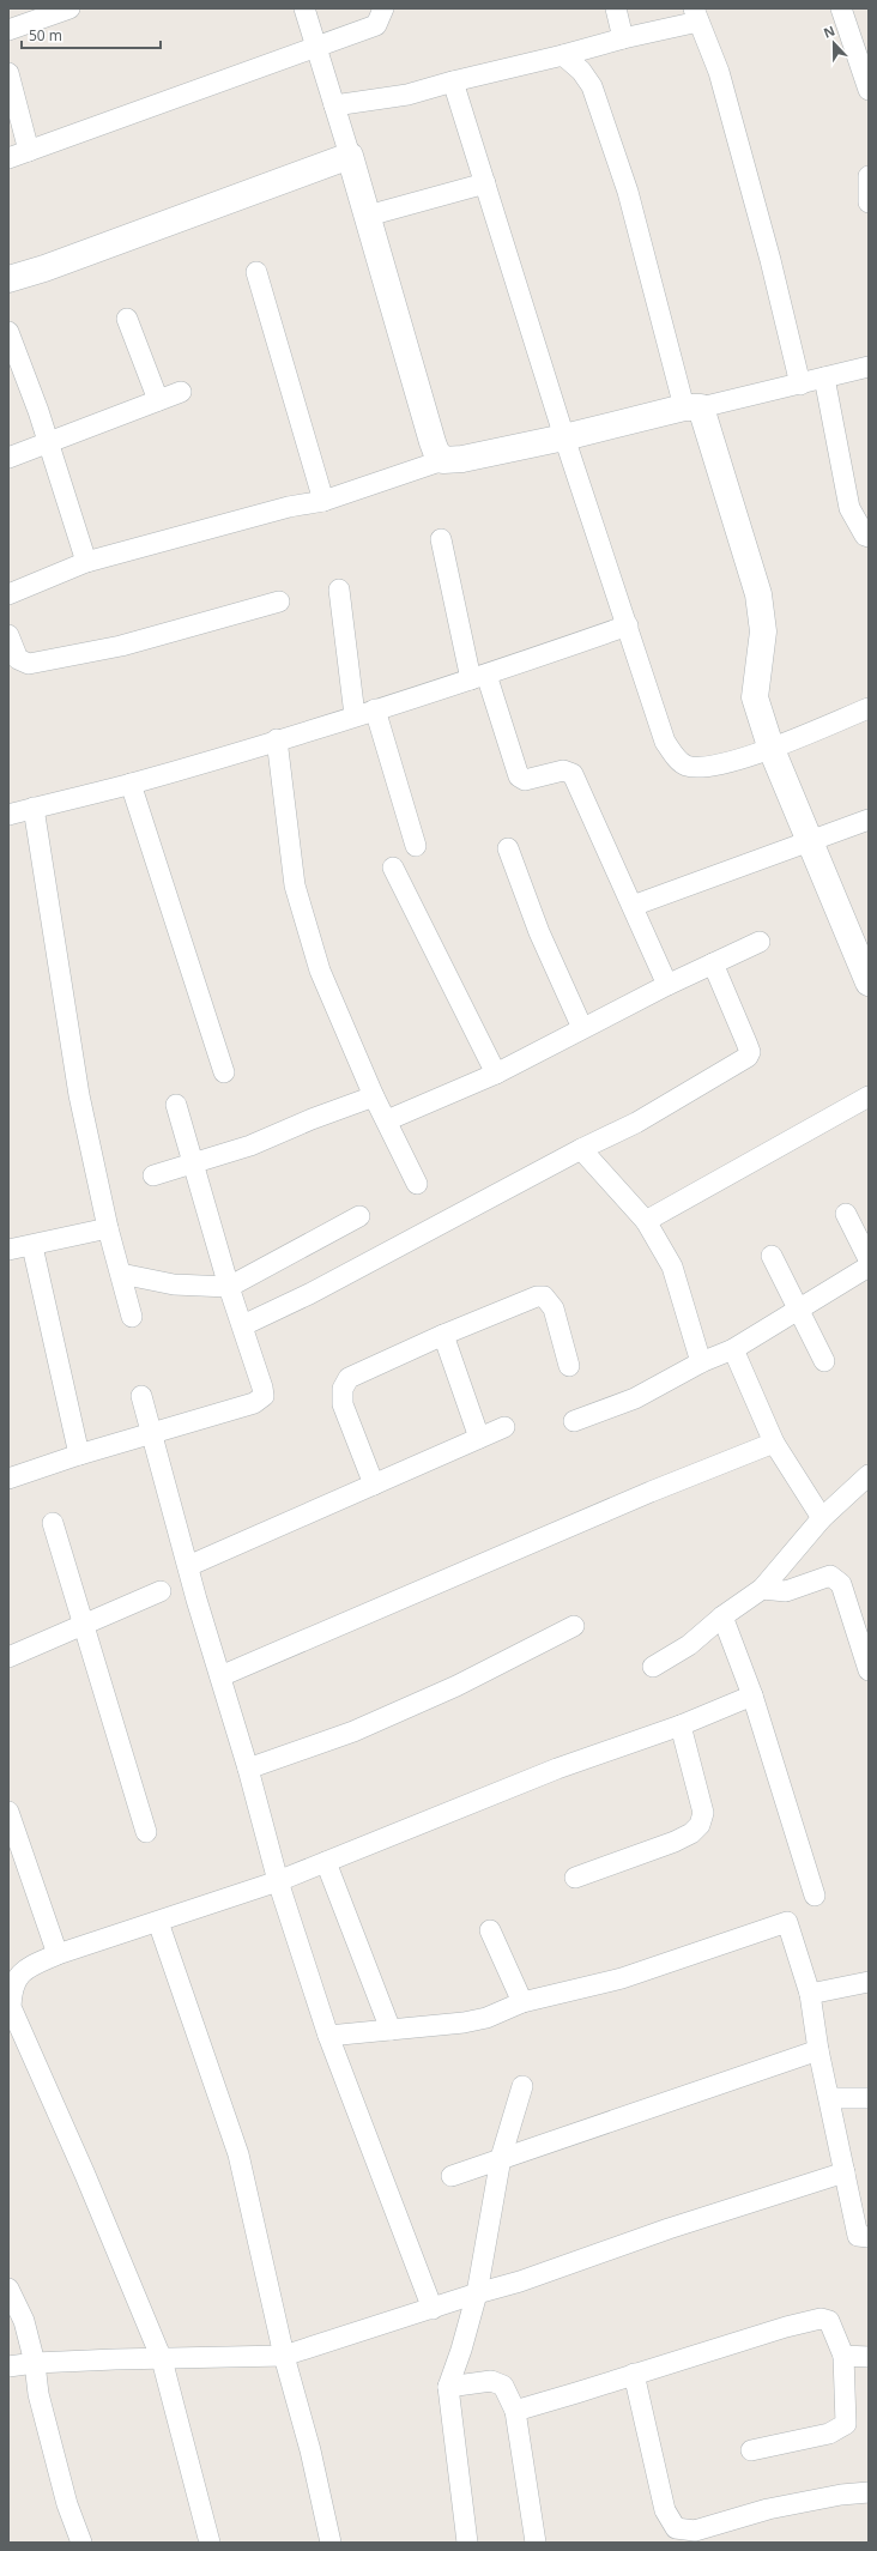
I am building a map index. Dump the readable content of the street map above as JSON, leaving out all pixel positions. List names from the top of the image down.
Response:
{
  "scale_bar": "50 m",
  "north": "top"
}
